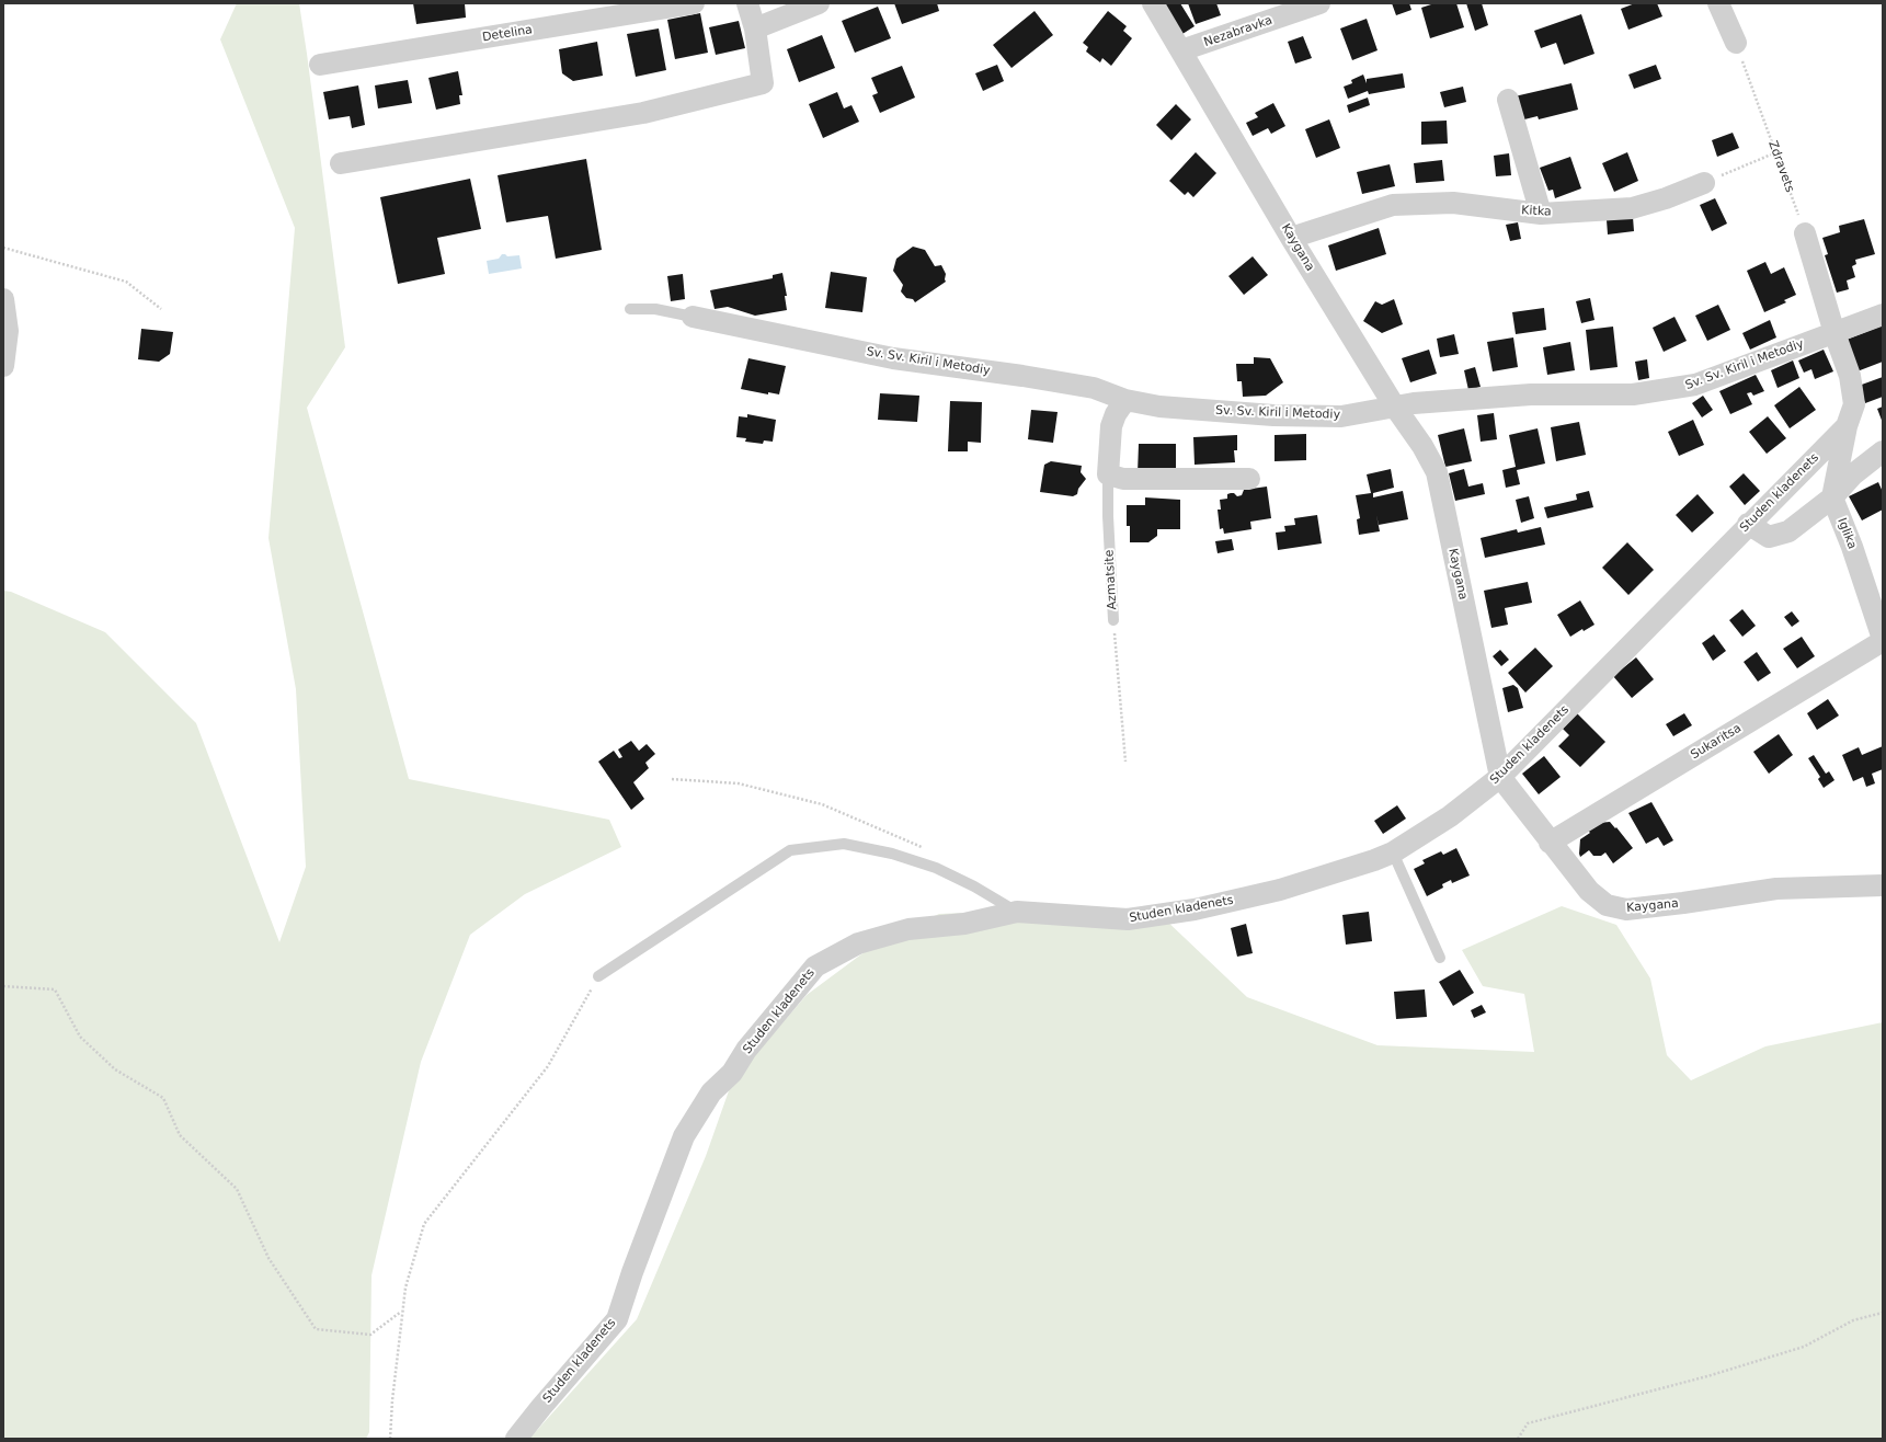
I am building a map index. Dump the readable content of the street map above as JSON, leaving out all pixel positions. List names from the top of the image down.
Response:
{
  "streets": {
    "street": [
      "Nezabravka",
      "Detelina",
      "Kitka",
      "Kaygana",
      "Sv. Sv. Kiril i Metodiy",
      "Studen kladenets",
      "Iglika",
      "Azmatsite",
      "Sukaritsa"
    ],
    "path": ["Zdravets"]
  },
  "crossings": [
    ["Nezabravka", "Kaygana"],
    ["Kitka", "Kaygana"],
    ["Kaygana", "Sv. Sv. Kiril i Metodiy"],
    ["Kaygana", "Studen kladenets"],
    ["Kaygana", "Sukaritsa"],
    ["Sv. Sv. Kiril i Metodiy", "Studen kladenets"],
    ["Sv. Sv. Kiril i Metodiy", "Azmatsite"],
    ["Iglika", "Sukaritsa"]
  ]
}
